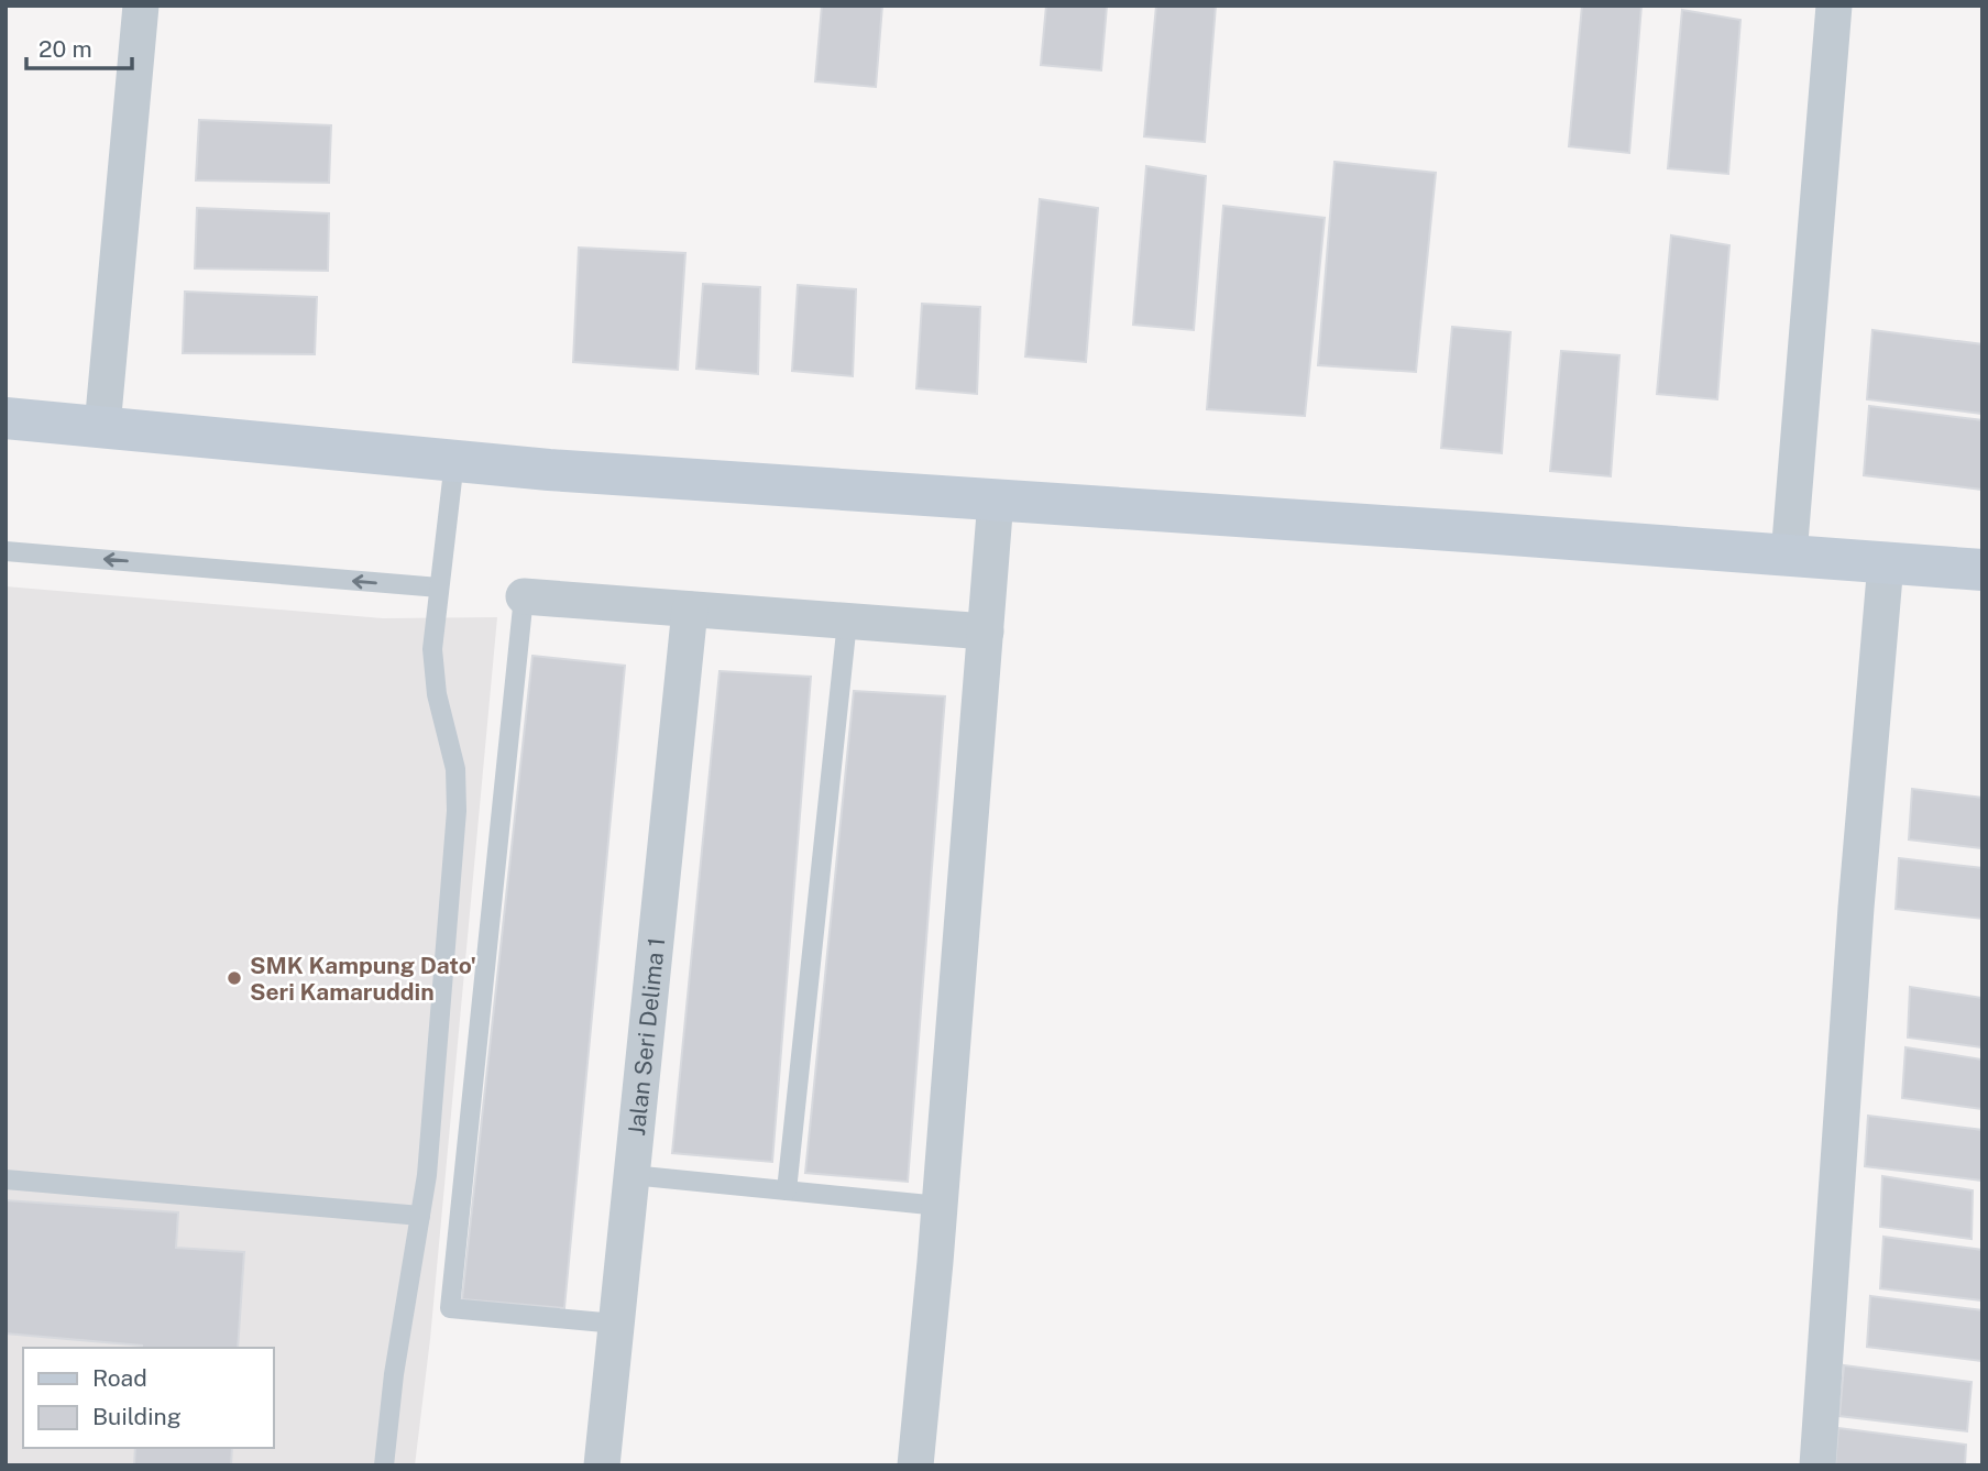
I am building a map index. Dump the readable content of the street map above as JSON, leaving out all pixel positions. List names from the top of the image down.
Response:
{
  "streets": {
    "street": ["Jalan Seri Delima 1"]
  },
  "places": ["SMK Kampung Dato' Seri Kamaruddin"],
  "legend": ["Road", "Building"],
  "scale_bar": "20 m"
}
